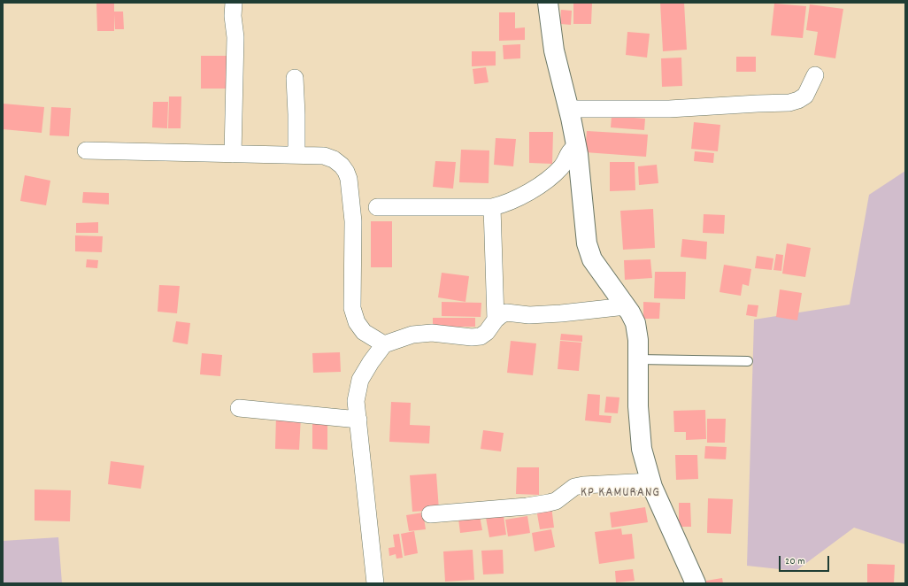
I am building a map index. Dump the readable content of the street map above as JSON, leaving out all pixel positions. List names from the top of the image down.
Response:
{
  "districts": ["KP KAMURANG"],
  "scale_bar": "20 m"
}
